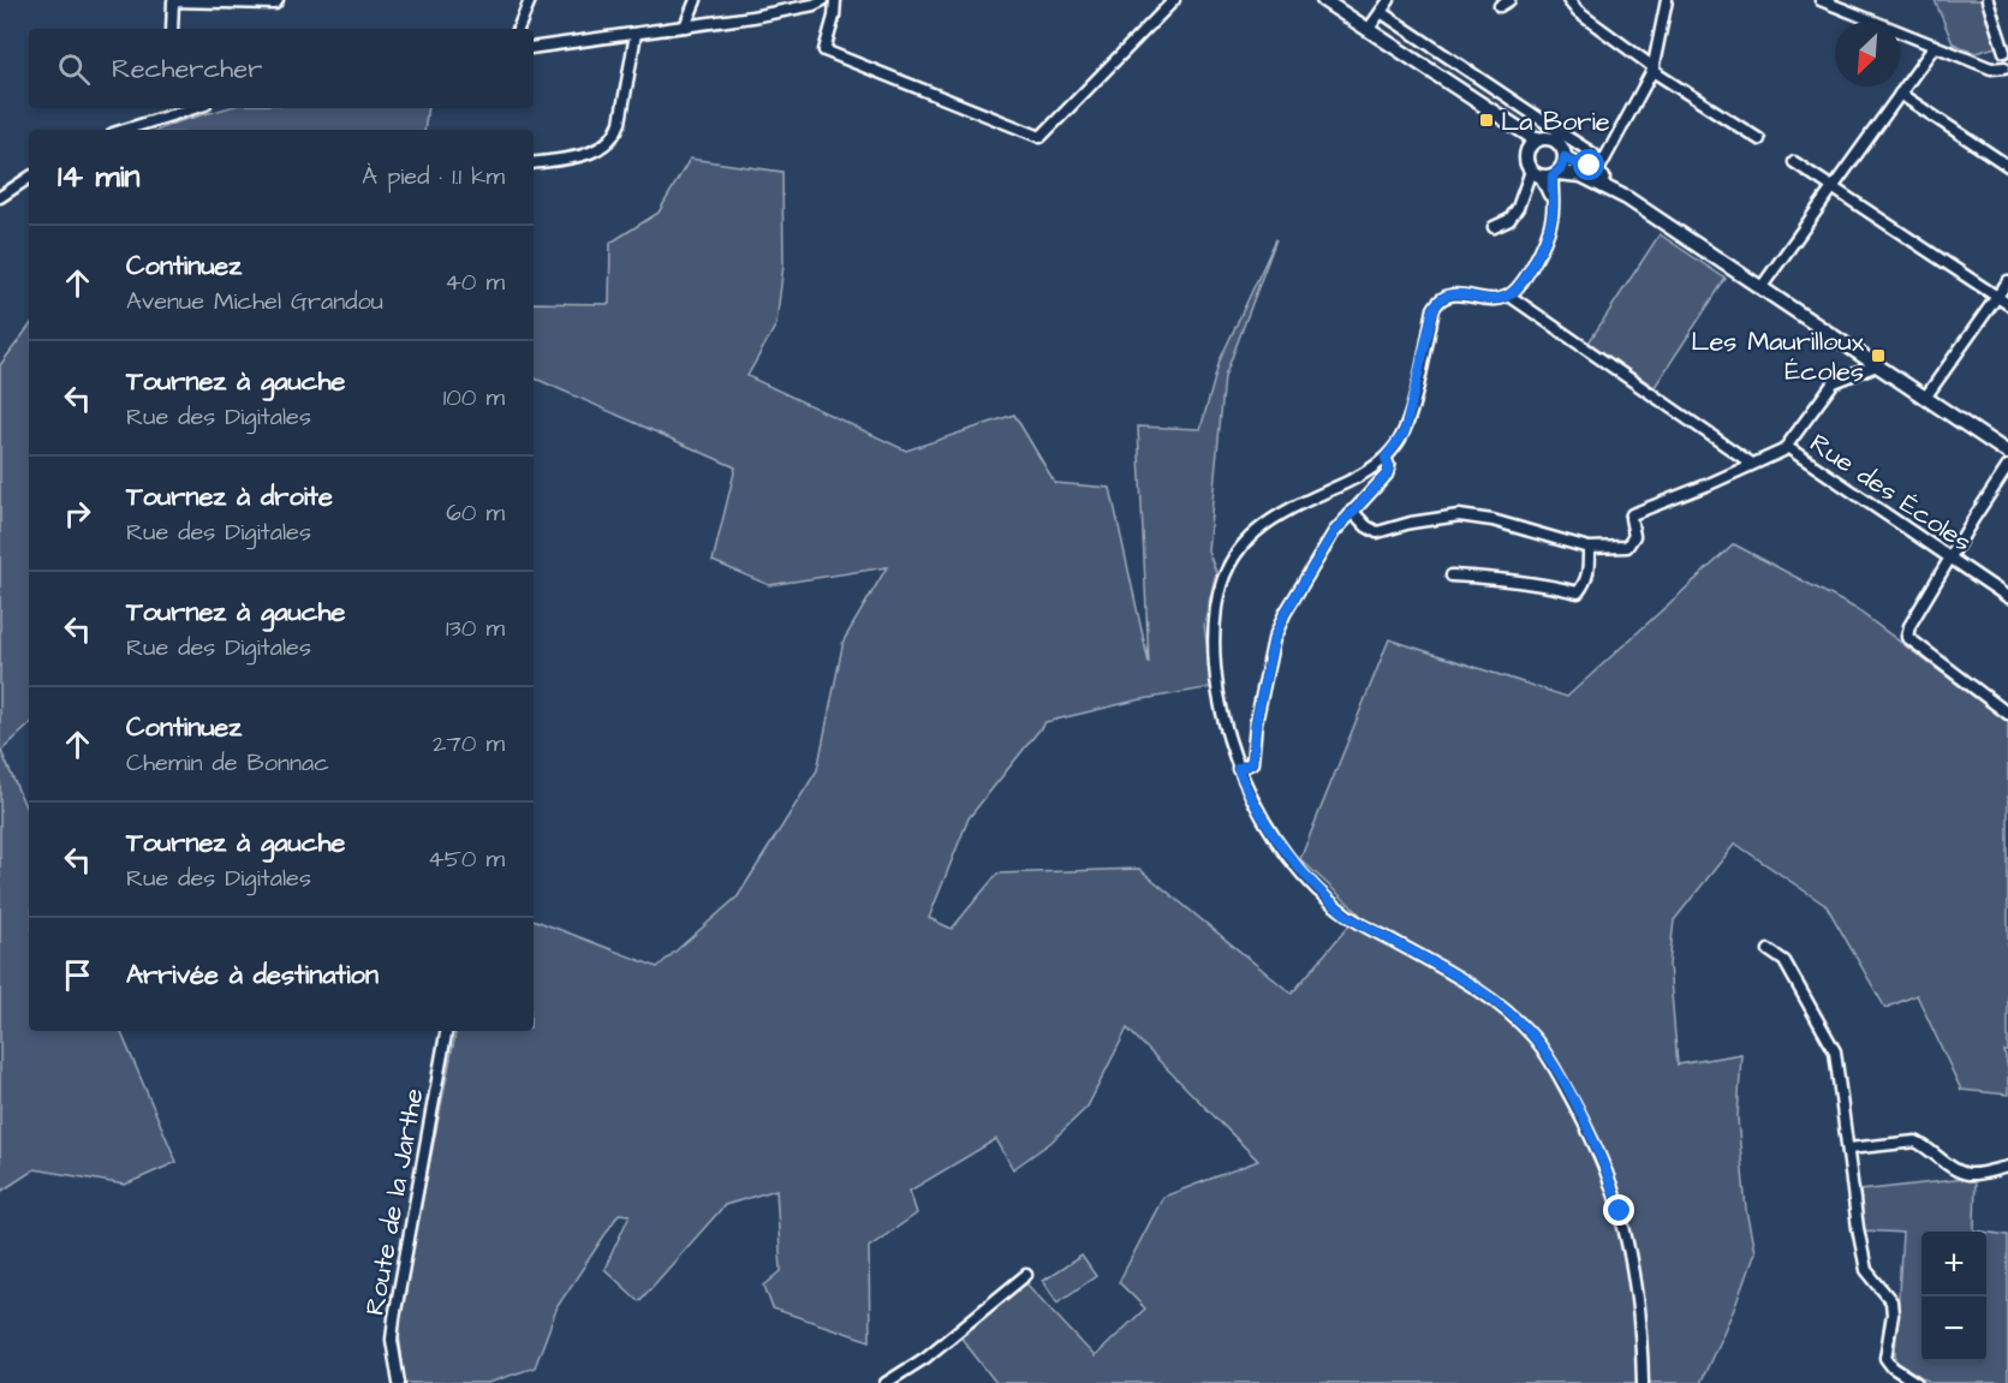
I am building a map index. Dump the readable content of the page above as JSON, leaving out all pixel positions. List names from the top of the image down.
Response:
{
  "streets": {
    "street": ["Rue des Écoles", "Route de la Jarthe"]
  },
  "places": {
    "transit": ["La Borie", "Les Maurilloux Écoles"]
  },
  "north": "bottom left",
  "page": {
    "search": "Rechercher",
    "heading": ["14 min", "À pied · 1.1 km"],
    "list": [
      ["Continuez", "Avenue Michel Grandou", "40 m"],
      ["Tournez à gauche", "Rue des Digitales", "100 m"],
      ["Tournez à droite", "Rue des Digitales", "60 m"],
      ["Tournez à gauche", "Rue des Digitales", "130 m"],
      ["Continuez", "Chemin de Bonnac", "270 m"],
      ["Tournez à gauche", "Rue des Digitales", "450 m"],
      "Arrivée à destination"
    ],
    "map_buttons": ["+", "−"]
  }
}
